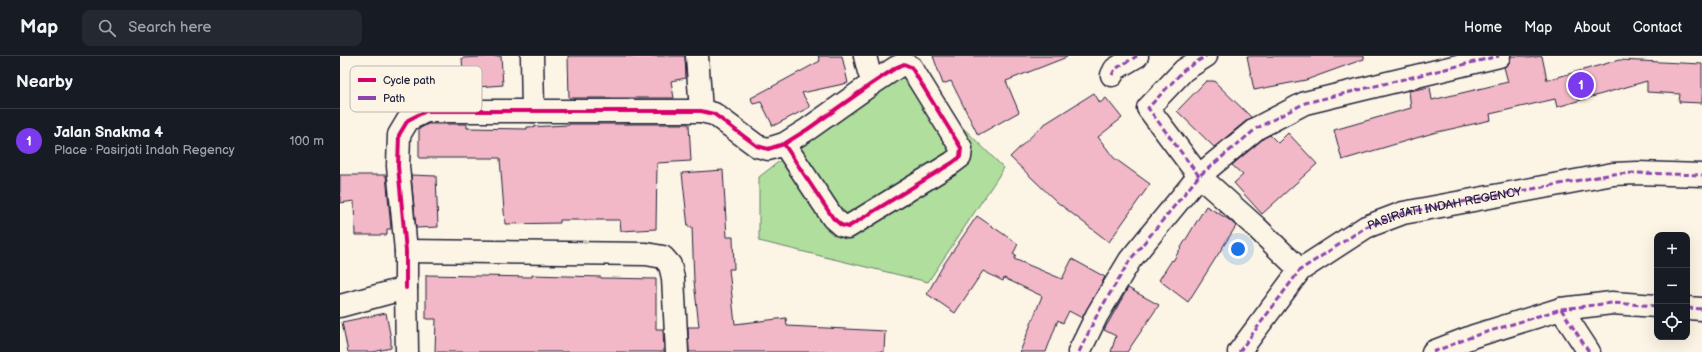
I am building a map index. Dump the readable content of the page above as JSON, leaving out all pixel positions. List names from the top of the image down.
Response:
{
  "streets": {
    "street": ["PASIRJATI INDAH REGENCY"]
  },
  "legend": ["Cycle path", "Path"],
  "page": {
    "header": "Map",
    "search": "Search here",
    "nav": [
      "Home",
      "Map",
      "About",
      "Contact"
    ],
    "heading": "Nearby",
    "pins": "1",
    "list": [
      {
        "mark": "1",
        "name": "Jalan Snakma 4",
        "note": "Place · Pasirjati Indah Regency",
        "value": "100 m"
      }
    ],
    "map_buttons": ["+", "−"]
  }
}
